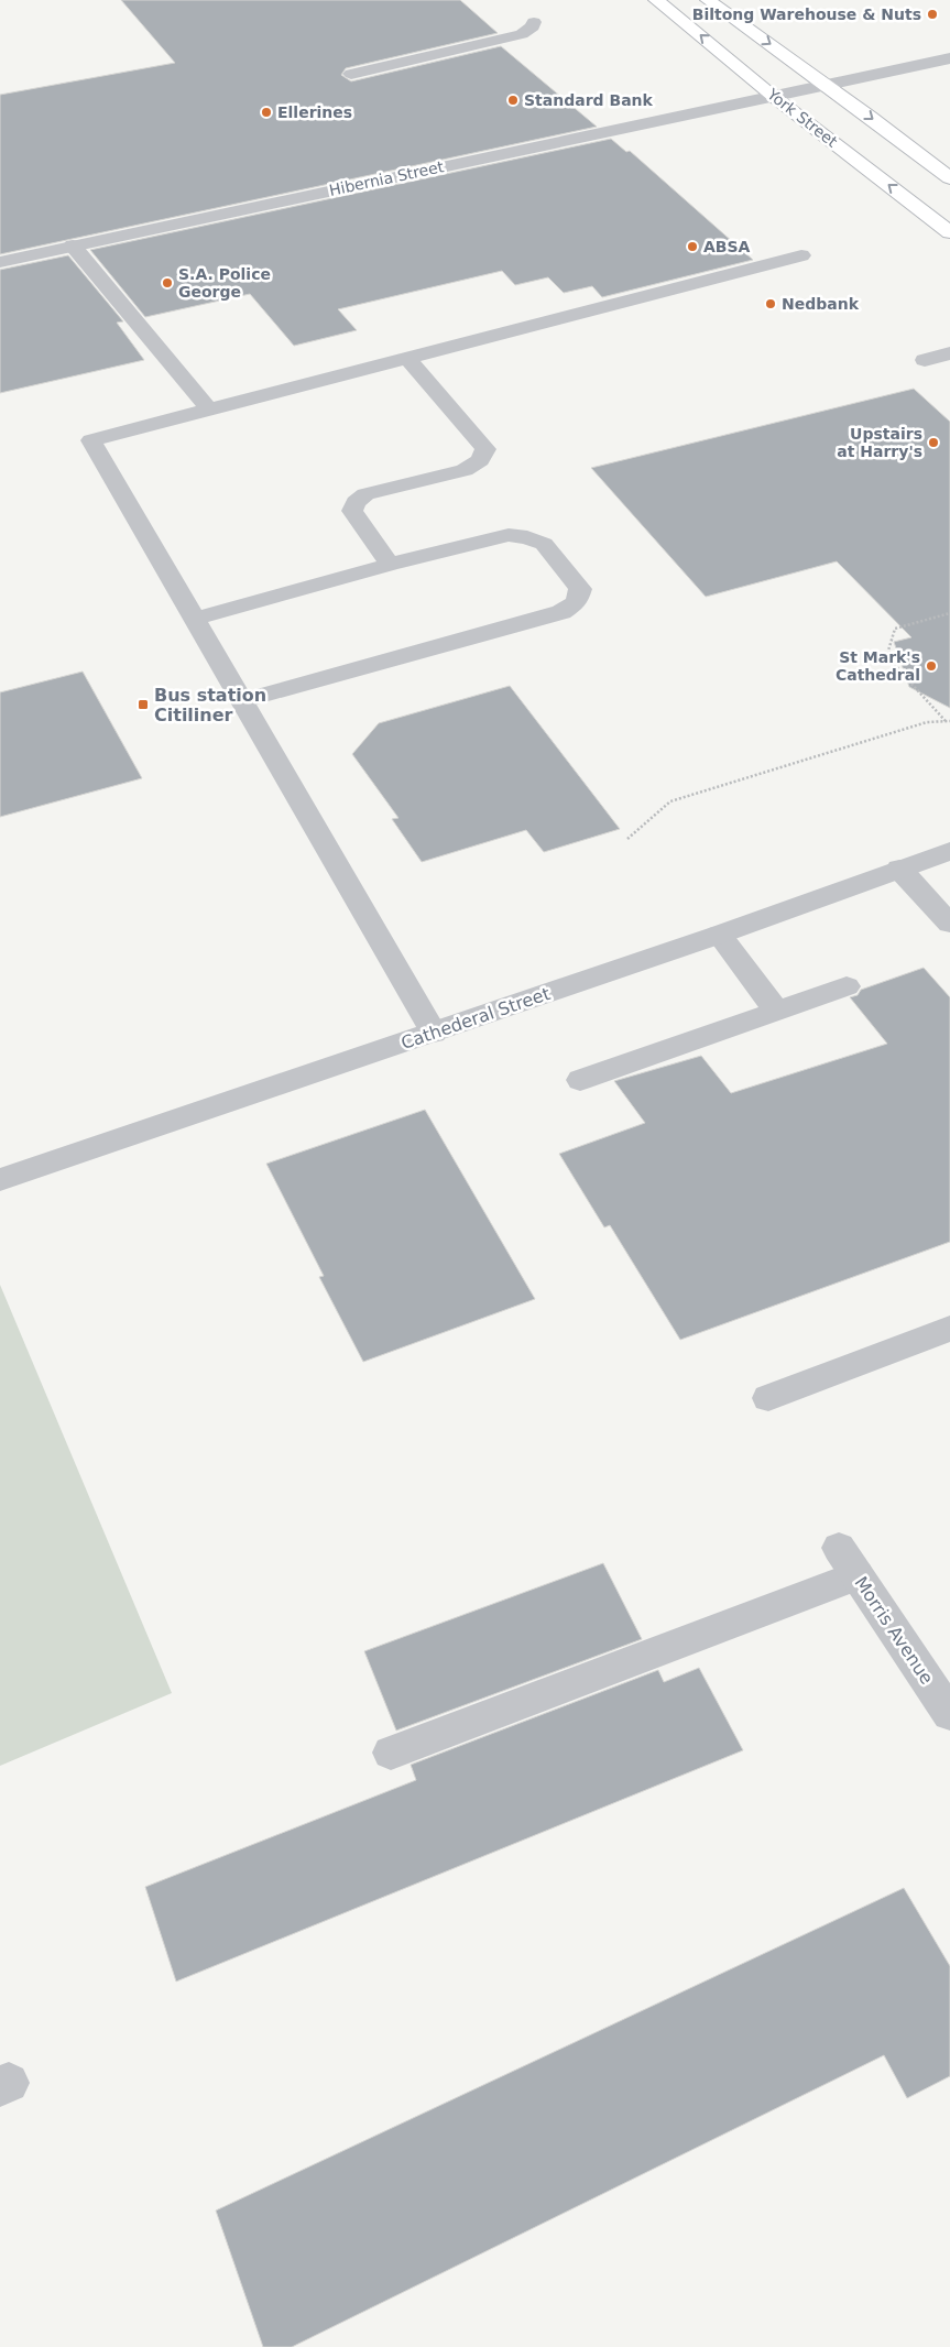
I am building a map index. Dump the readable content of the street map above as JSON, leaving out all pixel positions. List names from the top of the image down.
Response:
{
  "streets": {
    "main road": ["York Street"],
    "street": ["Hibernia Street", "Cathederal Street", "Morris Avenue"]
  },
  "crossings": [
    ["York Street", "Hibernia Street"]
  ],
  "places": {
    "other": [
      "Biltong Warehouse & Nuts",
      "Standard Bank",
      "Ellerines",
      "ABSA",
      "S.A. Police George",
      "Nedbank",
      "Upstairs at Harry's",
      "St Mark's Cathedral"
    ],
    "transit": ["Bus station Citiliner"]
  }
}
